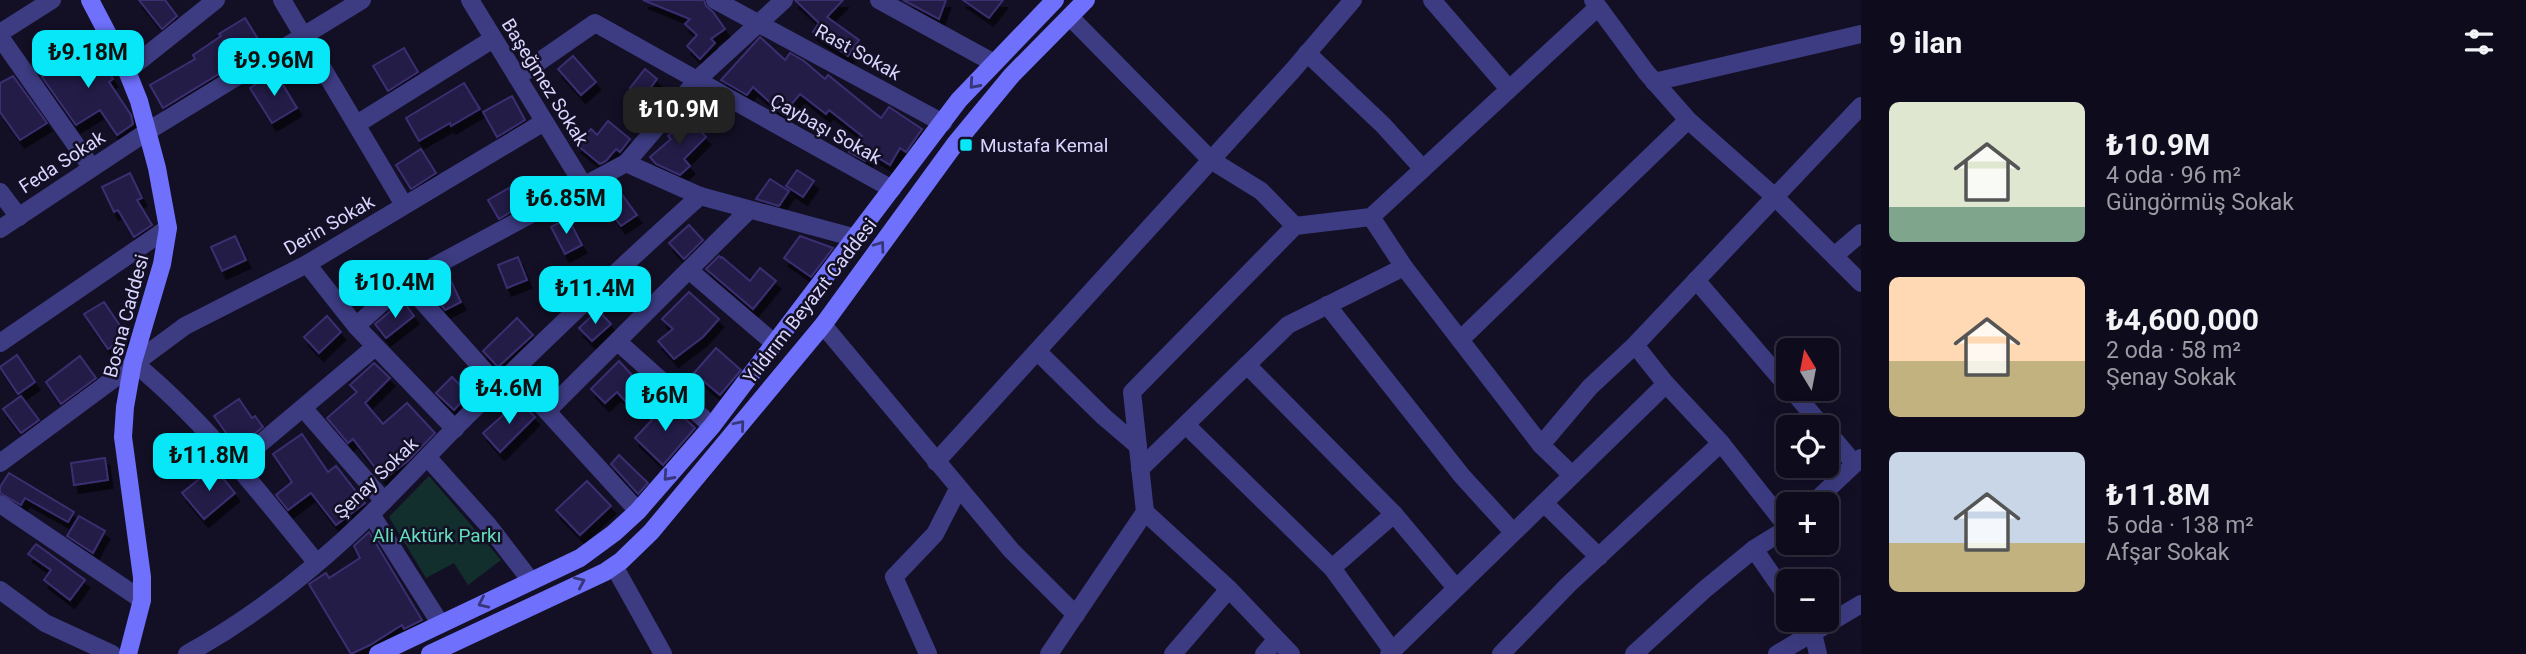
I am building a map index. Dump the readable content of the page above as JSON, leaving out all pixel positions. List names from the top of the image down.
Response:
{
  "streets": {
    "main road": ["Yıldırım Beyazıt Caddesi", "Bosna Caddesi"],
    "street": [
      "Rast Sokak",
      "Başeğmez Sokak",
      "Çaybaşı Sokak",
      "Feda Sokak",
      "Derin Sokak",
      "Şenay Sokak"
    ]
  },
  "crossings": [
    ["Başeğmez Sokak", "Çaybaşı Sokak"],
    ["Başeğmez Sokak", "Derin Sokak"],
    ["Feda Sokak", "Bosna Caddesi"],
    ["Derin Sokak", "Bosna Caddesi"]
  ],
  "parks": ["Ali Aktürk Parkı"],
  "places": {
    "transit": ["Mustafa Kemal"]
  },
  "north": "top",
  "page": {
    "heading": "9 ilan",
    "price": [
      "₺9.18M",
      "₺9.96M",
      "₺10.9M",
      "₺6.85M",
      "₺10.4M",
      "₺11.4M",
      "₺4.6M",
      "₺6M",
      "₺11.8M"
    ],
    "list": [
      {
        "name": "₺10.9M",
        "note": "4 oda · 96 m² · Güngörmüş Sokak"
      },
      {
        "name": "₺4,600,000",
        "note": "2 oda · 58 m² · Şenay Sokak"
      },
      {
        "name": "₺11.8M",
        "note": "5 oda · 138 m² · Afşar Sokak"
      }
    ],
    "map_buttons": ["+", "−"]
  }
}
